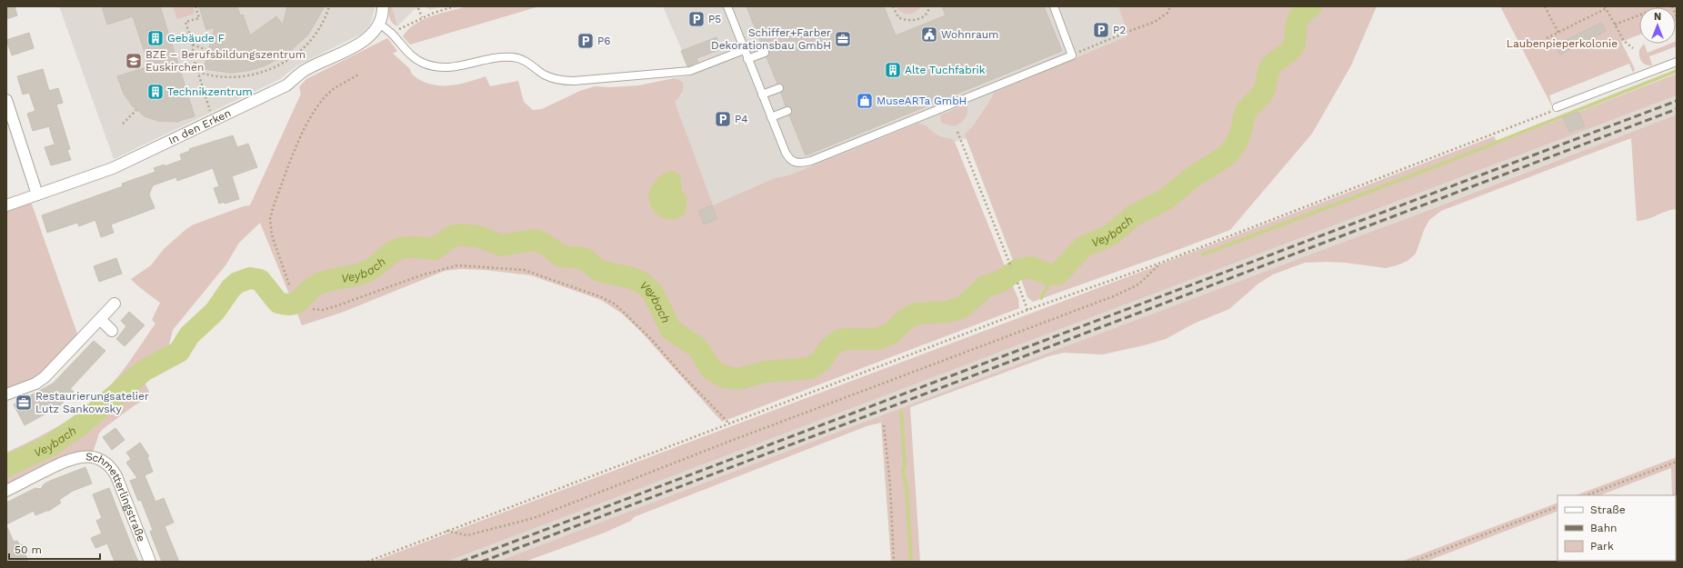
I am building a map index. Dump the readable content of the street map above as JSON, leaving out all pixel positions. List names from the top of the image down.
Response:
{
  "streets": {
    "street": ["In den Erken", "Schmetterlingstraße"]
  },
  "water": ["Veybach"],
  "parks": ["Laubenpieperkolonie"],
  "places": {
    "parking": [
      "P5",
      "P2",
      "P6",
      "P4"
    ],
    "public building": ["Wohnraum"],
    "building": ["Gebäude F", "Alte Tuchfabrik", "Technikzentrum"],
    "office": ["Schiffer+Farber Dekorationsbau GmbH", "Restaurierungsatelier Lutz Sankowsky"],
    "school or university": ["BZE – Berufsbildungszentrum Euskirchen"],
    "shop": ["MuseARTa GmbH"]
  },
  "legend": ["Straße", "Bahn", "Park"],
  "scale_bar": "50 m",
  "north": "top"
}
